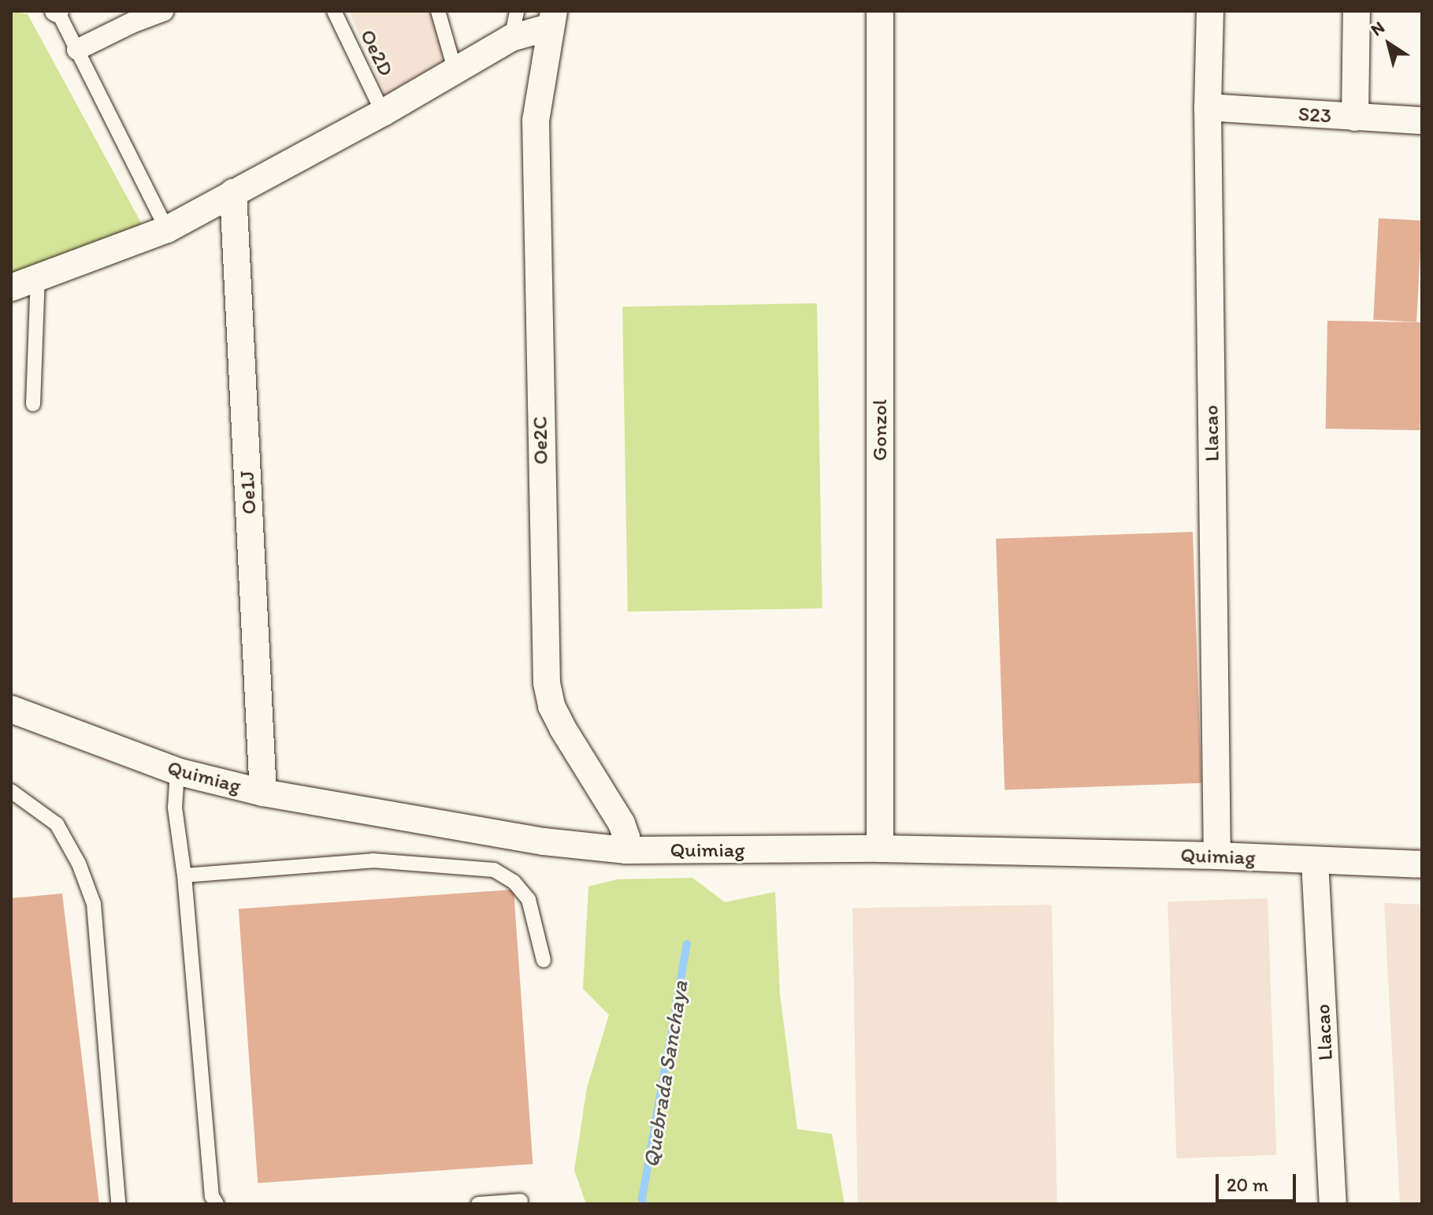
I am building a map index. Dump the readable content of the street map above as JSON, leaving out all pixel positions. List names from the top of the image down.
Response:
{
  "streets": {
    "street": [
      "S23",
      "Gonzol",
      "Llacao",
      "Oe2C",
      "Oe1J",
      "Quimiag"
    ],
    "lane": ["Oe2D"]
  },
  "crossings": [
    ["S23", "Llacao"],
    ["Gonzol", "Quimiag"],
    ["Llacao", "Quimiag"],
    ["Oe2C", "Quimiag"],
    ["Oe1J", "Quimiag"]
  ],
  "water": ["Quebrada Sanchaya"],
  "scale_bar": "20 m",
  "north": "top left"
}
